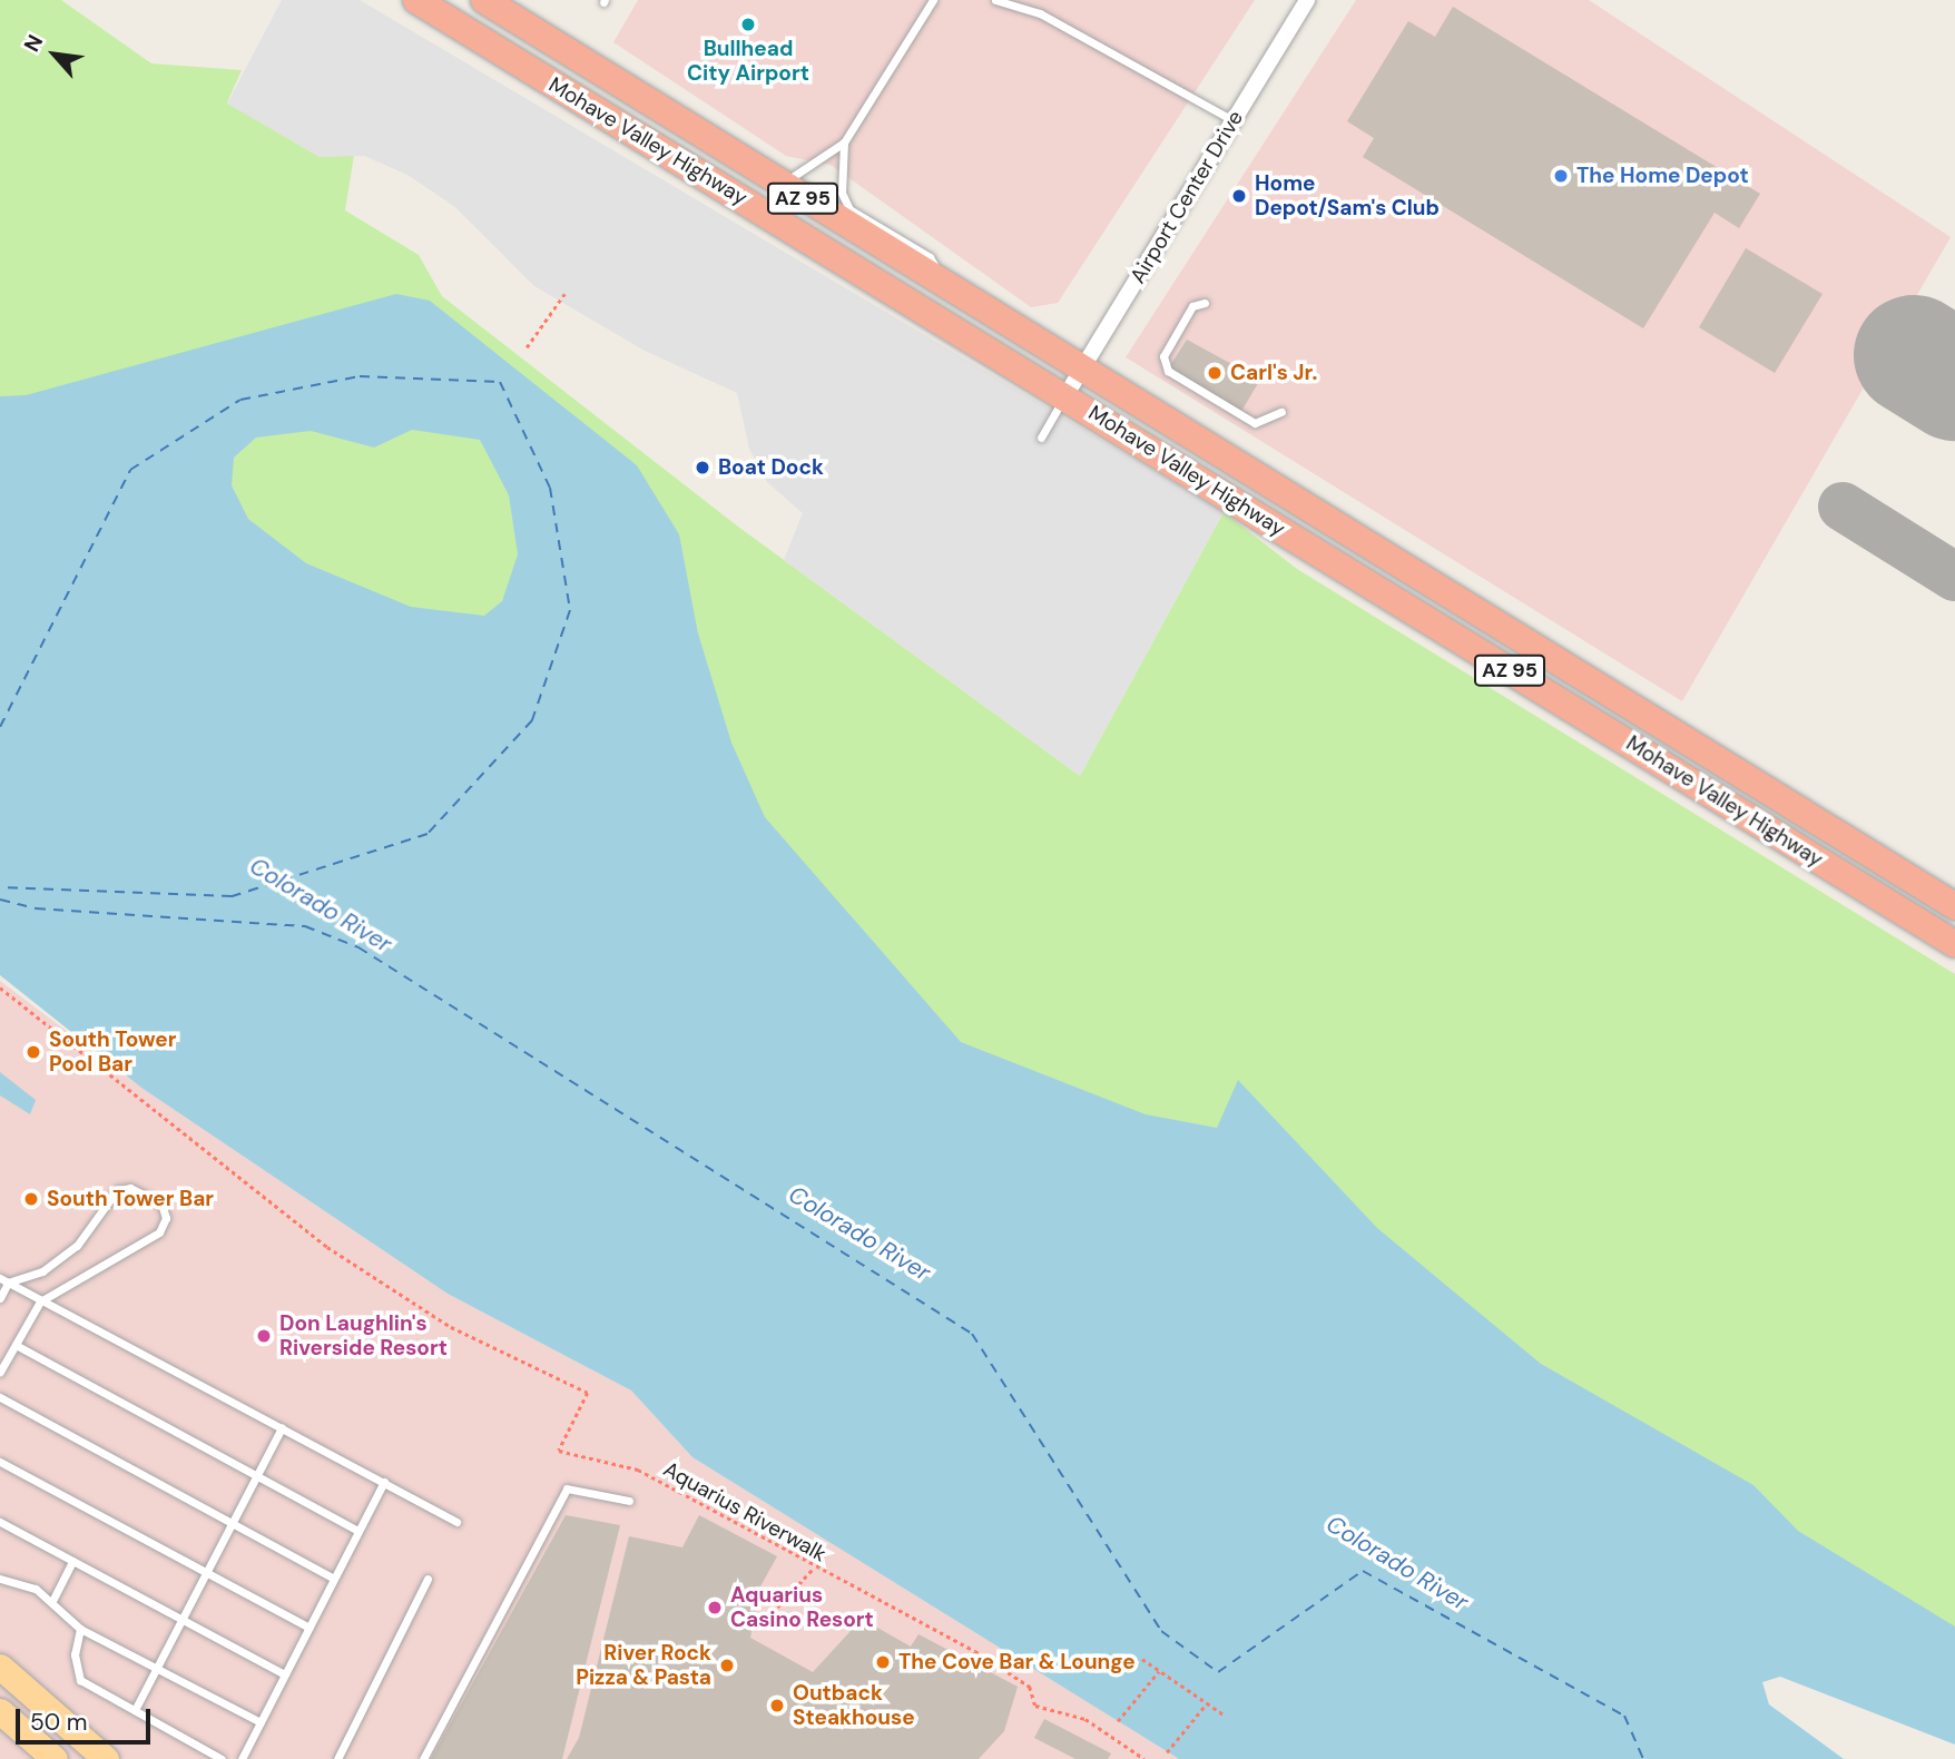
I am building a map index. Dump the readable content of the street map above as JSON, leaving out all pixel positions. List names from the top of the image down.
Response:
{
  "streets": {
    "highway": ["Mohave Valley Highway", "AZ 95"],
    "street": ["Airport Center Drive"],
    "path": ["Aquarius Riverwalk"]
  },
  "crossings": [
    ["Mohave Valley Highway", "Airport Center Drive"]
  ],
  "water": ["Colorado River"],
  "places": [
    "Bullhead City Airport",
    "The Home Depot",
    "Home Depot/Sam's Club",
    "Carl's Jr.",
    "Boat Dock",
    "South Tower Pool Bar",
    "South Tower Bar",
    "Don Laughlin's Riverside Resort",
    "Aquarius Casino Resort",
    "The Cove Bar & Lounge",
    "River Rock Pizza & Pasta",
    "Outback Steakhouse"
  ],
  "scale_bar": "50 m",
  "north": "top left"
}
